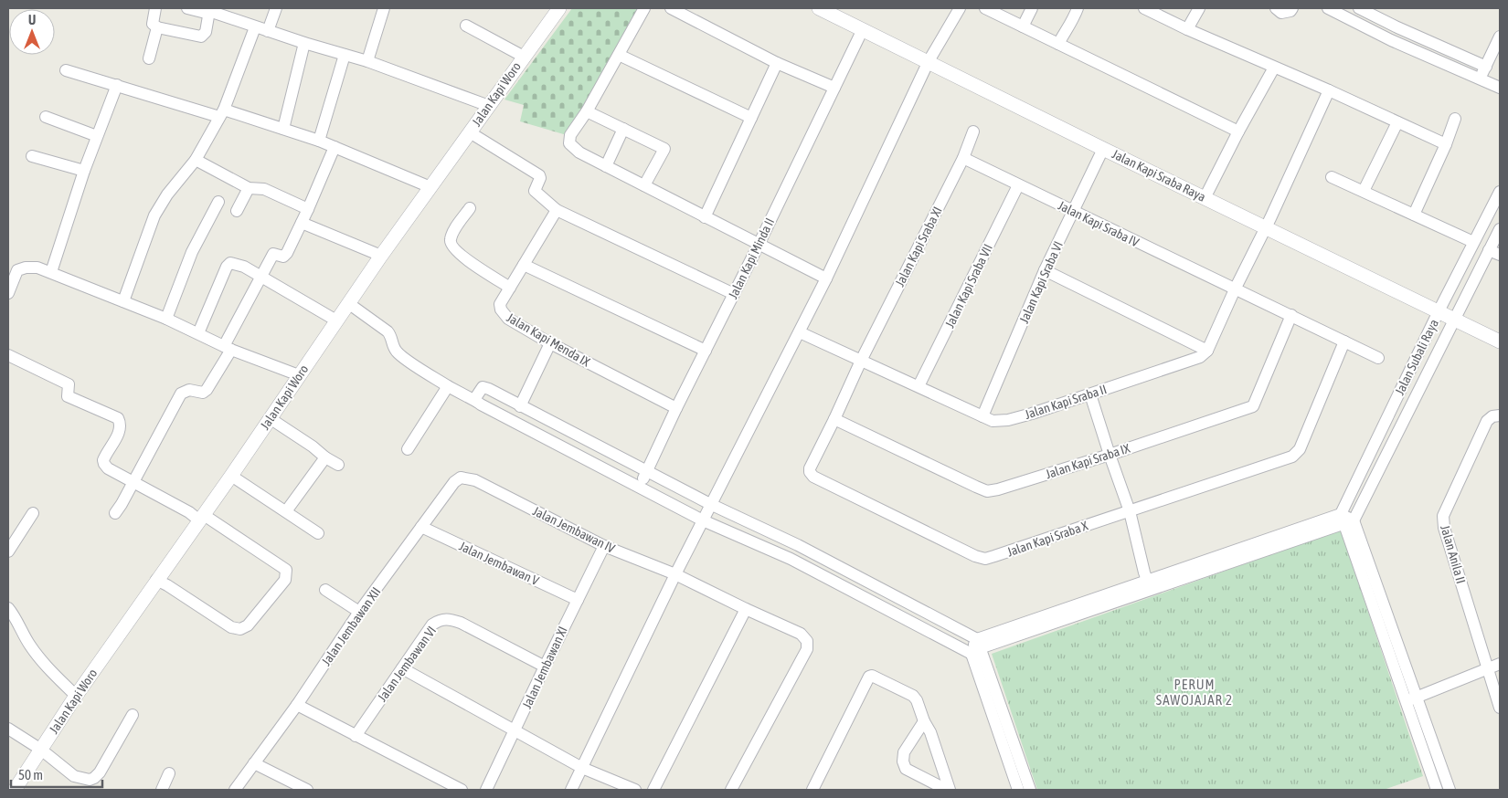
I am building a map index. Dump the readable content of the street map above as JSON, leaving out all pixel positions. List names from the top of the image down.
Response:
{
  "streets": {
    "street": [
      "Jalan Kapi Woro",
      "Jalan Kapi Sraba Raya",
      "Jalan Kapi Sraba IV",
      "Jalan Kapi Sraba XI",
      "Jalan Kapi Minda II",
      "Jalan Kapi Sraba VI",
      "Jalan Kapi Sraba VII",
      "Jalan Kapi Menda IX",
      "Jalan Subali Raya",
      "Jalan Kapi Sraba II",
      "Jalan Kapi Sraba IX",
      "Jalan Jembawan IV",
      "Jalan Kapi Sraba X",
      "Jalan Anila II",
      "Jalan Jembawan V",
      "Jalan Jembawan XII",
      "Jalan Jembawan VI",
      "Jalan Jembawan XI"
    ]
  },
  "crossings": [
    ["Jalan Kapi Sraba Raya", "Jalan Kapi Minda II"],
    ["Jalan Kapi Sraba Raya", "Jalan Kapi Sraba VI"],
    ["Jalan Kapi Sraba Raya", "Jalan Subali Raya"],
    ["Jalan Kapi Sraba IV", "Jalan Kapi Sraba XI"],
    ["Jalan Kapi Sraba IV", "Jalan Kapi Sraba VI"],
    ["Jalan Kapi Sraba IV", "Jalan Kapi Sraba VII"],
    ["Jalan Kapi Sraba XI", "Jalan Kapi Sraba II"],
    ["Jalan Kapi Sraba XI", "Jalan Kapi Sraba X"],
    ["Jalan Kapi Minda II", "Jalan Kapi Menda IX"],
    ["Jalan Kapi Sraba VI", "Jalan Kapi Sraba II"],
    ["Jalan Kapi Sraba VII", "Jalan Kapi Sraba II"],
    ["Jalan Kapi Sraba II", "Jalan Kapi Sraba X"],
    ["Jalan Kapi Sraba IX", "Jalan Kapi Sraba X"],
    ["Jalan Jembawan IV", "Jalan Jembawan XII"],
    ["Jalan Jembawan IV", "Jalan Jembawan XI"],
    ["Jalan Jembawan V", "Jalan Jembawan XII"],
    ["Jalan Jembawan V", "Jalan Jembawan XI"],
    ["Jalan Jembawan VI", "Jalan Jembawan XI"]
  ],
  "districts": ["PERUM SAWOJAJAR 2"],
  "scale_bar": "50 m",
  "north": "top"
}
